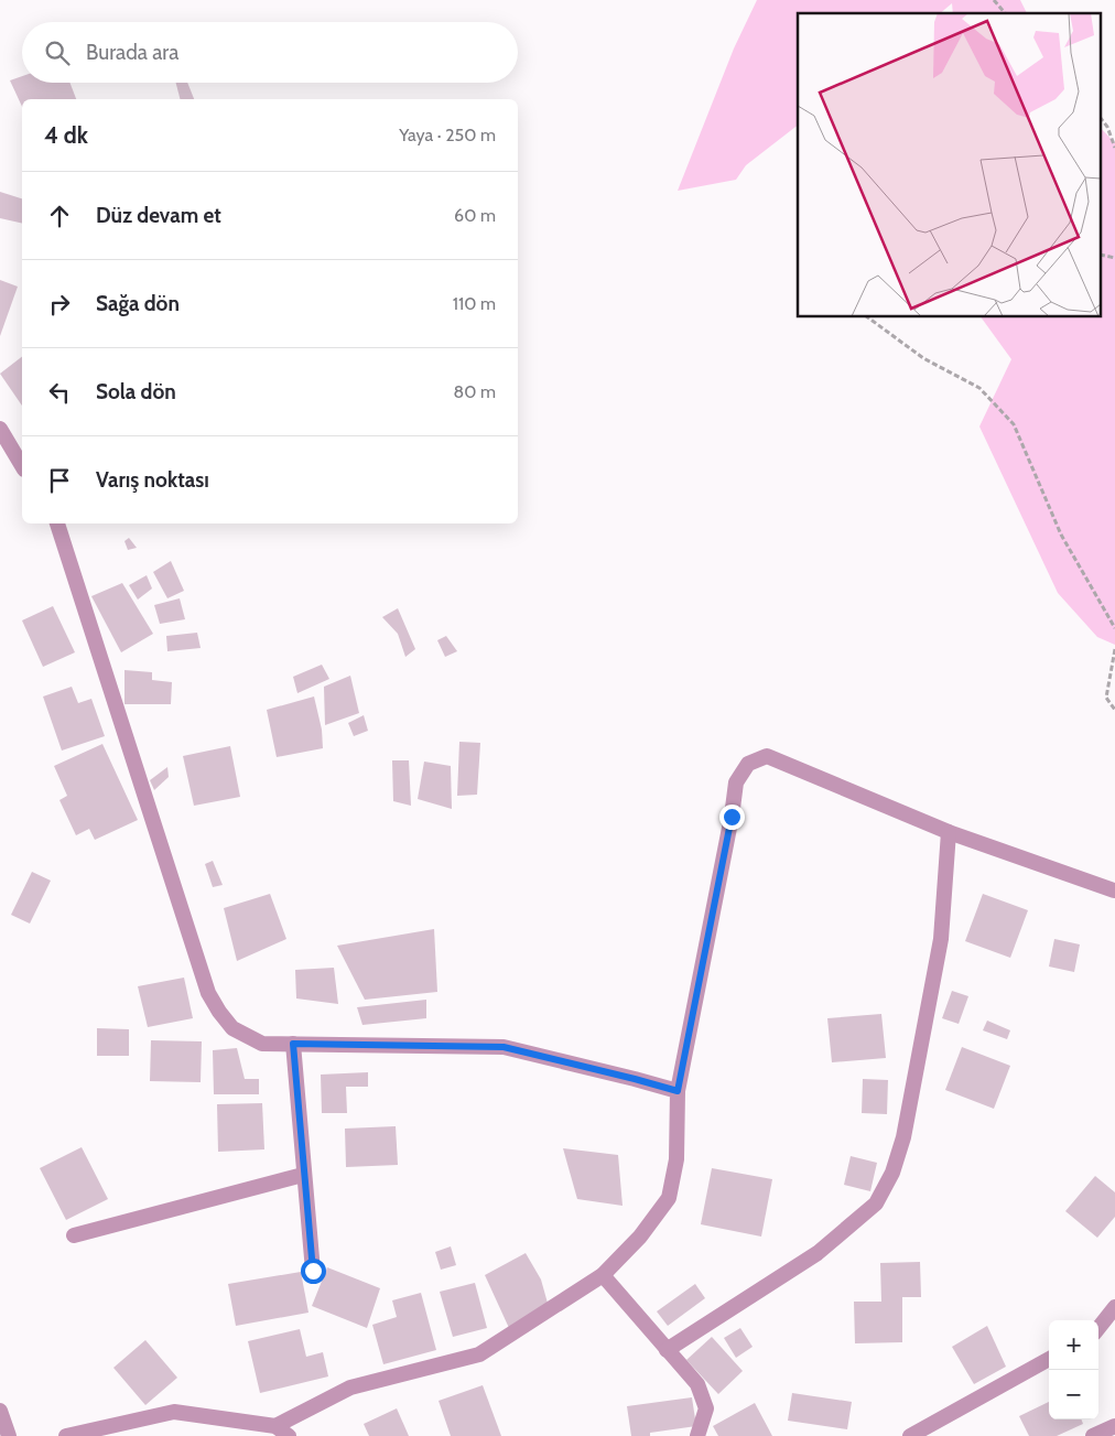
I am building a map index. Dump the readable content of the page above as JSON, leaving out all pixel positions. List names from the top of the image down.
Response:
{
  "page": {
    "search": "Burada ara",
    "heading": ["4 dk", "Yaya · 250 m"],
    "list": [
      ["Düz devam et", "60 m"],
      ["Sağa dön", "110 m"],
      ["Sola dön", "80 m"],
      "Varış noktası"
    ],
    "map_buttons": ["+", "−"]
  }
}
